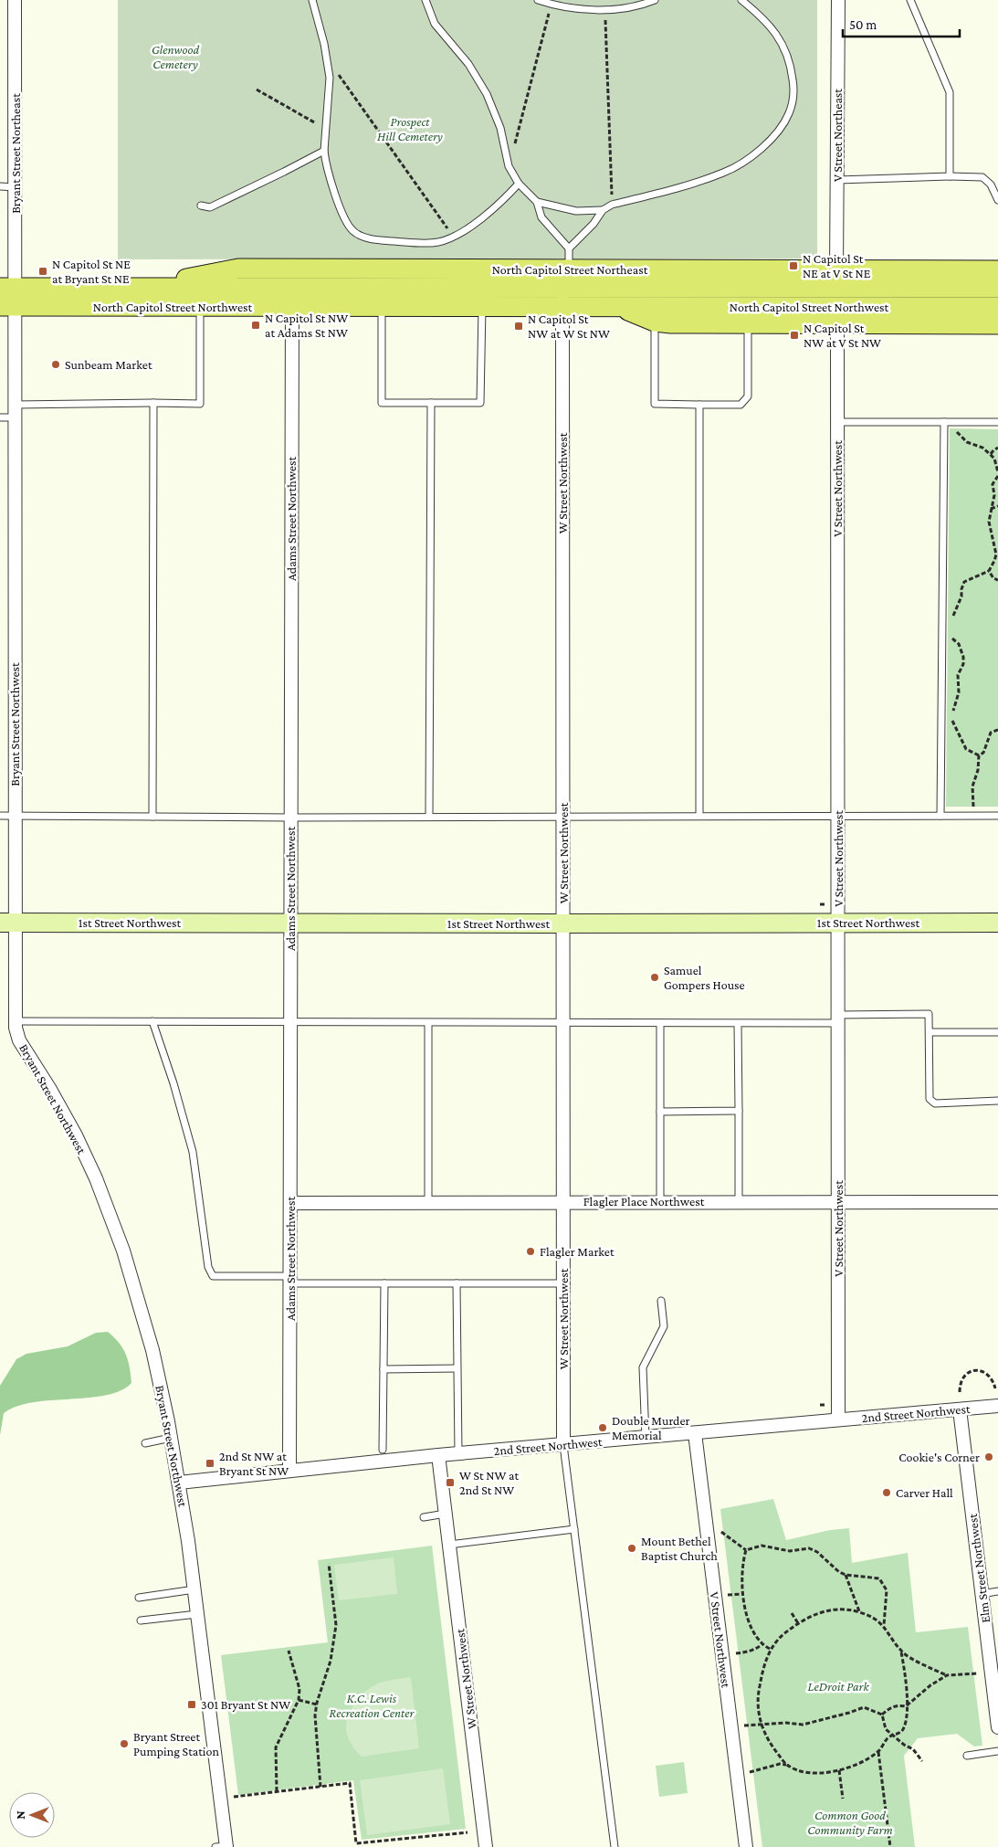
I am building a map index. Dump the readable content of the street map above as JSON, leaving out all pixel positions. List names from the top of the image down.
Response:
{
  "streets": {
    "main road": ["North Capitol Street Northeast", "North Capitol Street Northwest"],
    "street": [
      "V Street Northeast",
      "Bryant Street Northeast",
      "W Street Northwest",
      "V Street Northwest",
      "Adams Street Northwest",
      "Bryant Street Northwest",
      "1st Street Northwest",
      "Flagler Place Northwest",
      "2nd Street Northwest",
      "Elm Street Northwest"
    ]
  },
  "crossings": [
    ["V Street Northeast", "North Capitol Street Northeast"],
    ["Bryant Street Northeast", "North Capitol Street Northeast"],
    ["Bryant Street Northeast", "North Capitol Street Northwest"],
    ["Bryant Street Northeast", "Bryant Street Northwest"],
    ["North Capitol Street Northeast", "North Capitol Street Northwest"],
    ["North Capitol Street Northeast", "W Street Northwest"],
    ["North Capitol Street Northeast", "Bryant Street Northwest"],
    ["North Capitol Street Northwest", "W Street Northwest"],
    ["North Capitol Street Northwest", "V Street Northwest"],
    ["North Capitol Street Northwest", "Adams Street Northwest"],
    ["North Capitol Street Northwest", "Bryant Street Northwest"],
    ["W Street Northwest", "1st Street Northwest"],
    ["W Street Northwest", "Flagler Place Northwest"],
    ["W Street Northwest", "2nd Street Northwest"],
    ["V Street Northwest", "1st Street Northwest"],
    ["V Street Northwest", "Flagler Place Northwest"],
    ["V Street Northwest", "2nd Street Northwest"],
    ["Adams Street Northwest", "1st Street Northwest"],
    ["Adams Street Northwest", "Flagler Place Northwest"],
    ["Adams Street Northwest", "2nd Street Northwest"],
    ["Bryant Street Northwest", "1st Street Northwest"],
    ["Bryant Street Northwest", "2nd Street Northwest"],
    ["2nd Street Northwest", "Elm Street Northwest"]
  ],
  "parks": [
    "Glenwood Cemetery",
    "Prospect Hill Cemetery",
    "LeDroit Park",
    "K.C. Lewis Recreation Center",
    "Common Good Community Farm"
  ],
  "places": {
    "transit": [
      "N Capitol St NE at V St NE",
      "N Capitol St NE at Bryant St NE",
      "N Capitol St NW at Adams St NW",
      "N Capitol St NW at W St NW",
      "N Capitol St NW at V St NW",
      "2nd St NW at Bryant St NW",
      "W St NW at 2nd St NW",
      "301 Bryant St NW"
    ],
    "other": [
      "Sunbeam Market",
      "Samuel Gompers House",
      "Flagler Market",
      "Double Murder Memorial",
      "Cookie's Corner",
      "Carver Hall",
      "Mount Bethel Baptist Church",
      "Bryant Street Pumping Station"
    ]
  },
  "scale_bar": "50 m",
  "north": "left"
}
